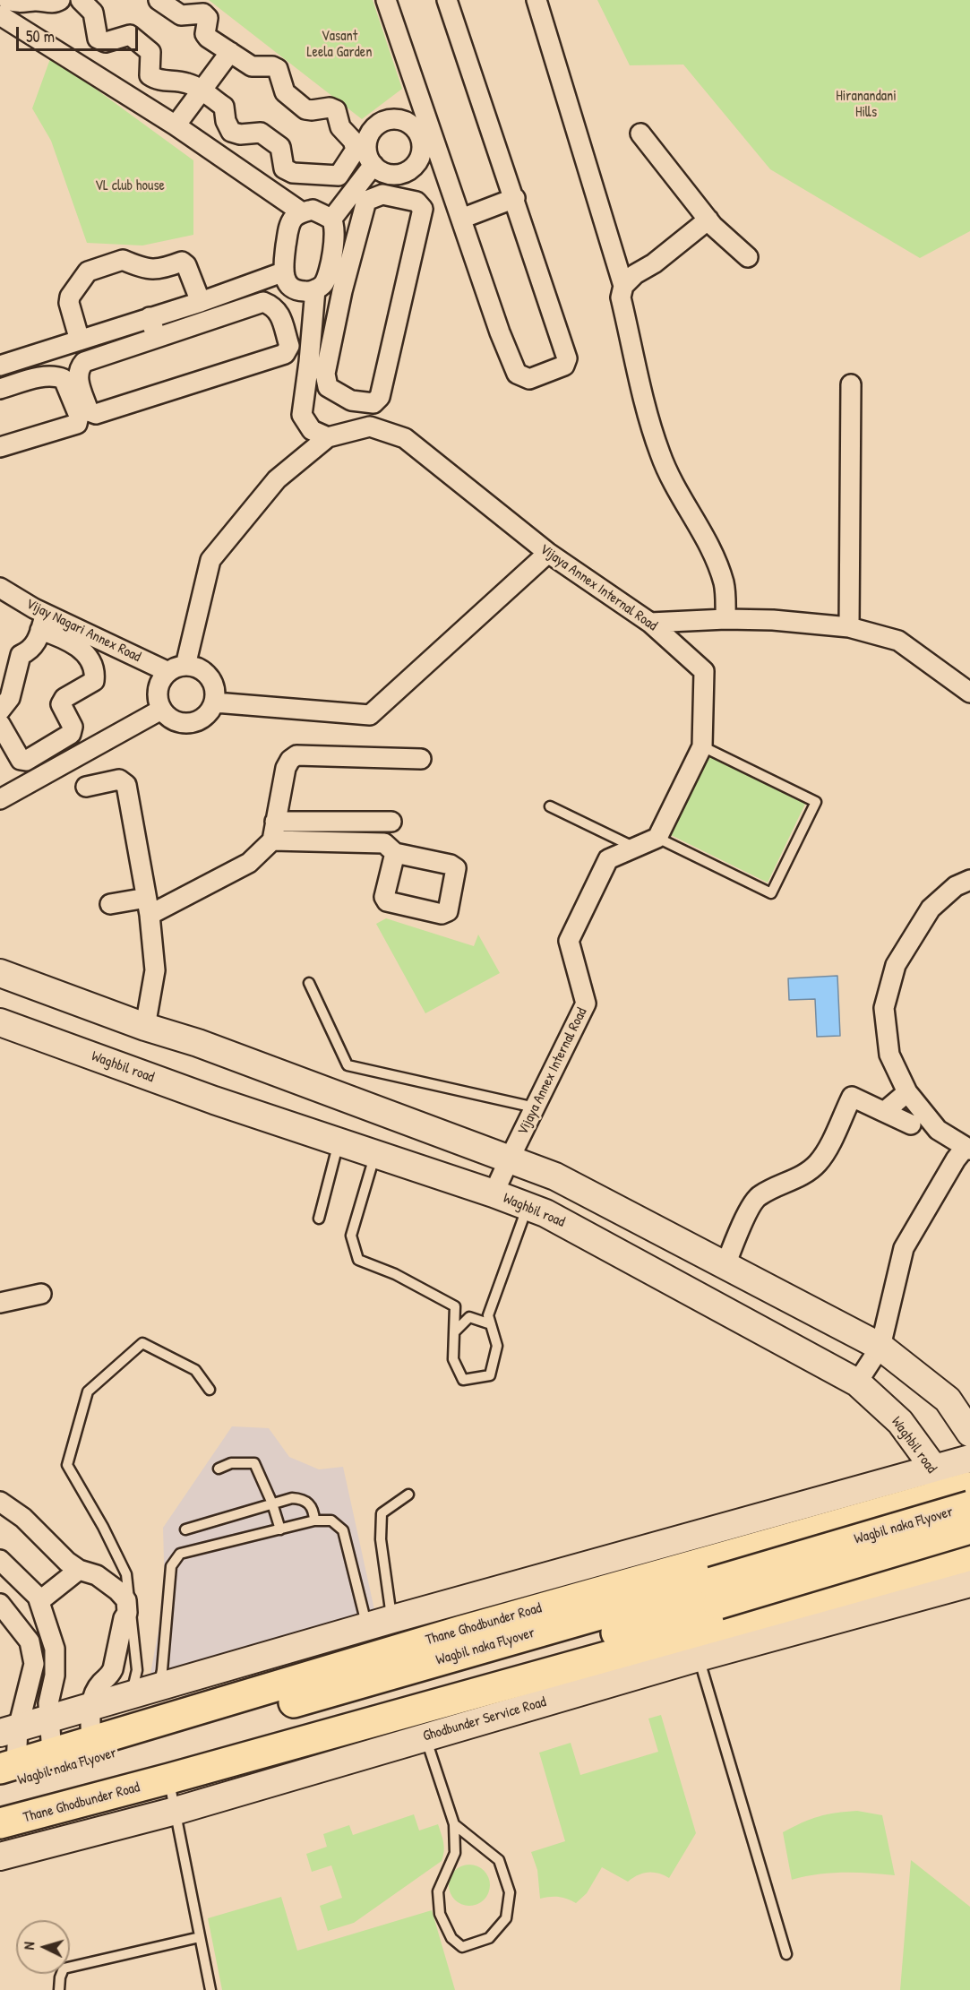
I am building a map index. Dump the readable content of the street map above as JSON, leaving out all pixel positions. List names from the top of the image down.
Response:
{
  "streets": {
    "main road": [
      "Waghbil road",
      "Wagbil naka Flyover",
      "Thane Ghodbunder Road",
      "Ghodbunder Service Road"
    ],
    "street": ["Vijaya Annex Internal Road", "Vijay Nagari Annex Road"]
  },
  "crossings": [
    ["Vijaya Annex Internal Road", "Vijay Nagari Annex Road"],
    ["Vijaya Annex Internal Road", "Waghbil road"],
    ["Waghbil road", "Thane Ghodbunder Road"],
    ["Wagbil naka Flyover", "Thane Ghodbunder Road"],
    ["Thane Ghodbunder Road", "Ghodbunder Service Road"]
  ],
  "parks": ["Vasant Leela Garden", "Hiranandani Hills", "VL club house"],
  "scale_bar": "50 m",
  "north": "left"
}
